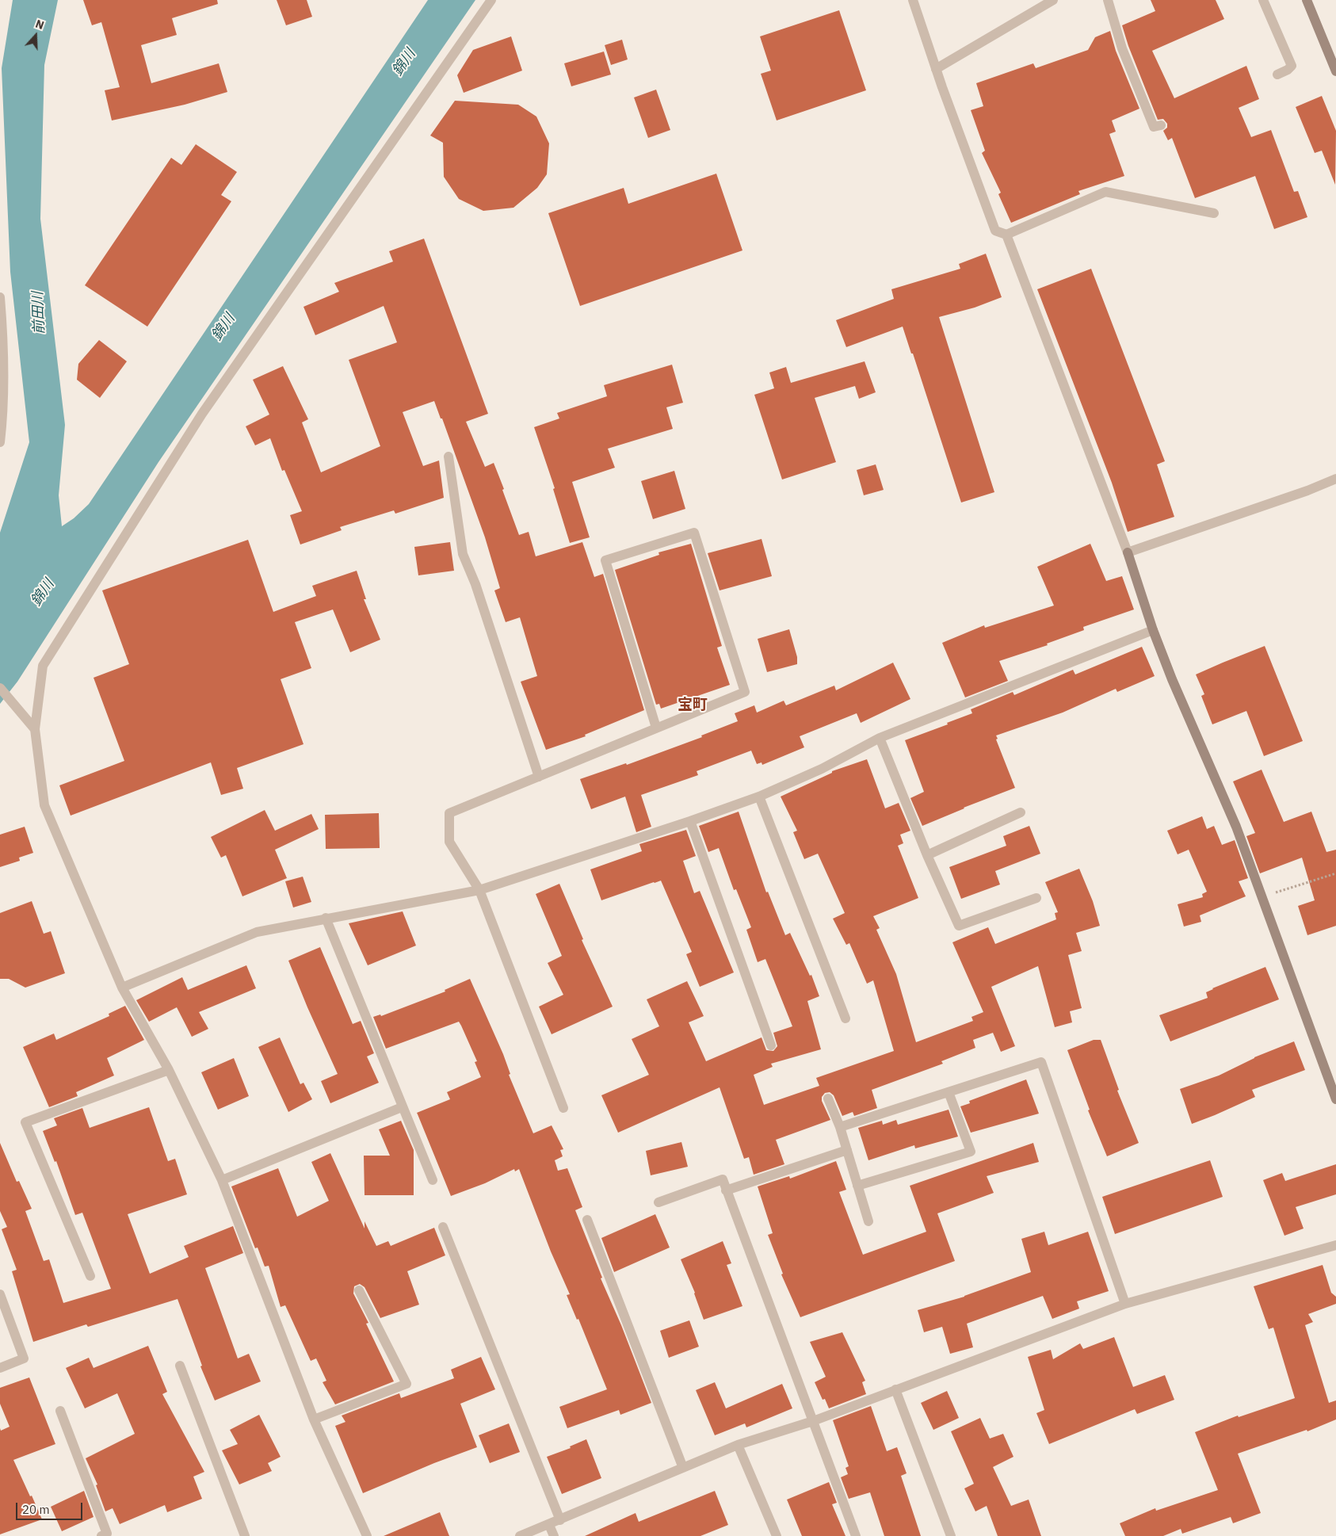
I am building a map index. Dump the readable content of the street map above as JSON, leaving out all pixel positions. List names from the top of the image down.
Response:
{
  "districts": ["宝町"],
  "water": ["錦川", "前田川"],
  "scale_bar": "20 m",
  "north": "top"
}
